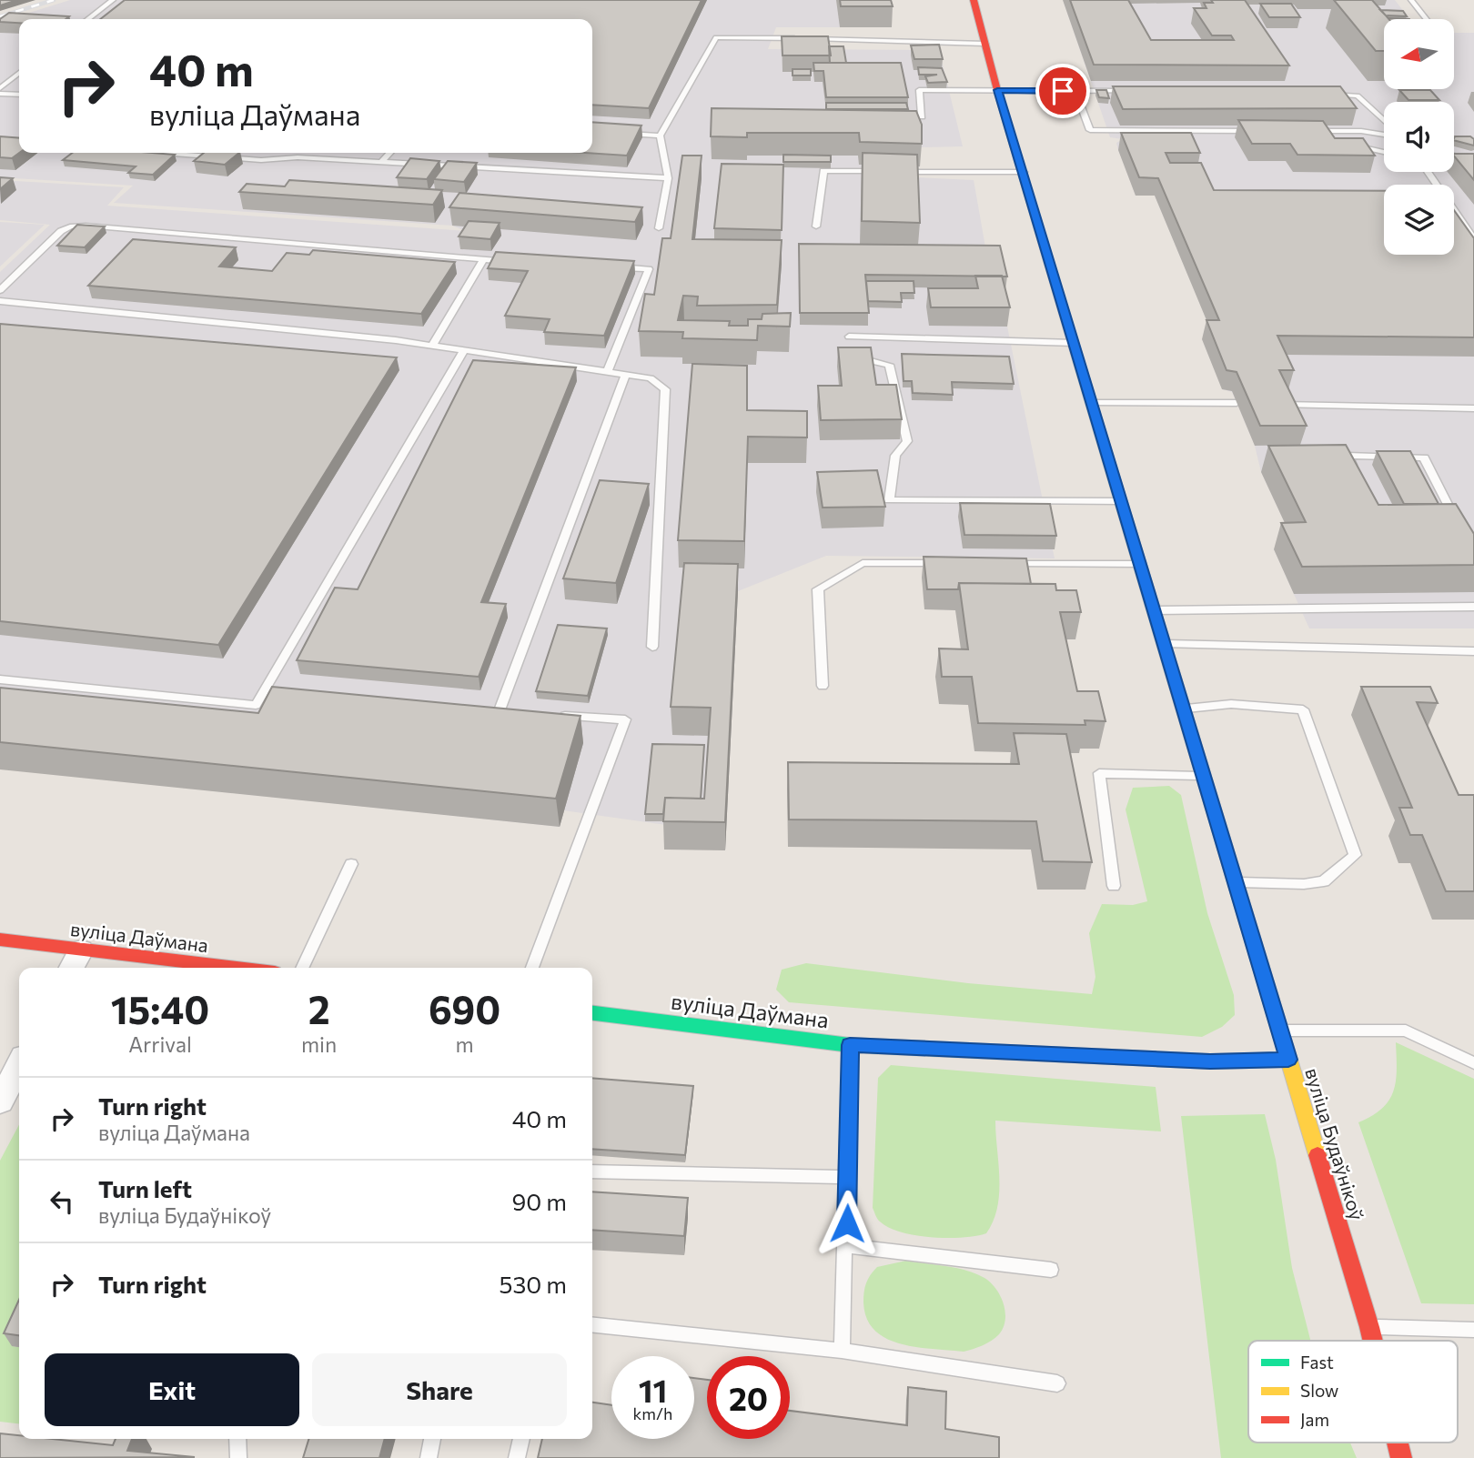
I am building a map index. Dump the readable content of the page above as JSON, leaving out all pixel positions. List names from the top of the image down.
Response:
{
  "streets": {
    "main road": ["вуліца Даўмана", "вуліца Будаўнікоў"]
  },
  "crossings": [
    ["вуліца Даўмана", "вуліца Будаўнікоў"]
  ],
  "legend": ["Fast", "Slow", "Jam"],
  "north": "left",
  "page": {
    "turn": ["40 m", "вуліца Даўмана"],
    "eta": [
      "15:40",
      "Arrival",
      "2",
      "min",
      "690",
      "m"
    ],
    "list": [
      {
        "name": "Turn right",
        "note": "вуліца Даўмана",
        "value": "40 m"
      },
      {
        "name": "Turn left",
        "note": "вуліца Будаўнікоў",
        "value": "90 m"
      },
      {
        "name": "Turn right",
        "value": "530 m"
      }
    ],
    "buttons": ["Exit", "Share"],
    "speed": "11 km/h",
    "limit": "20"
  }
}
